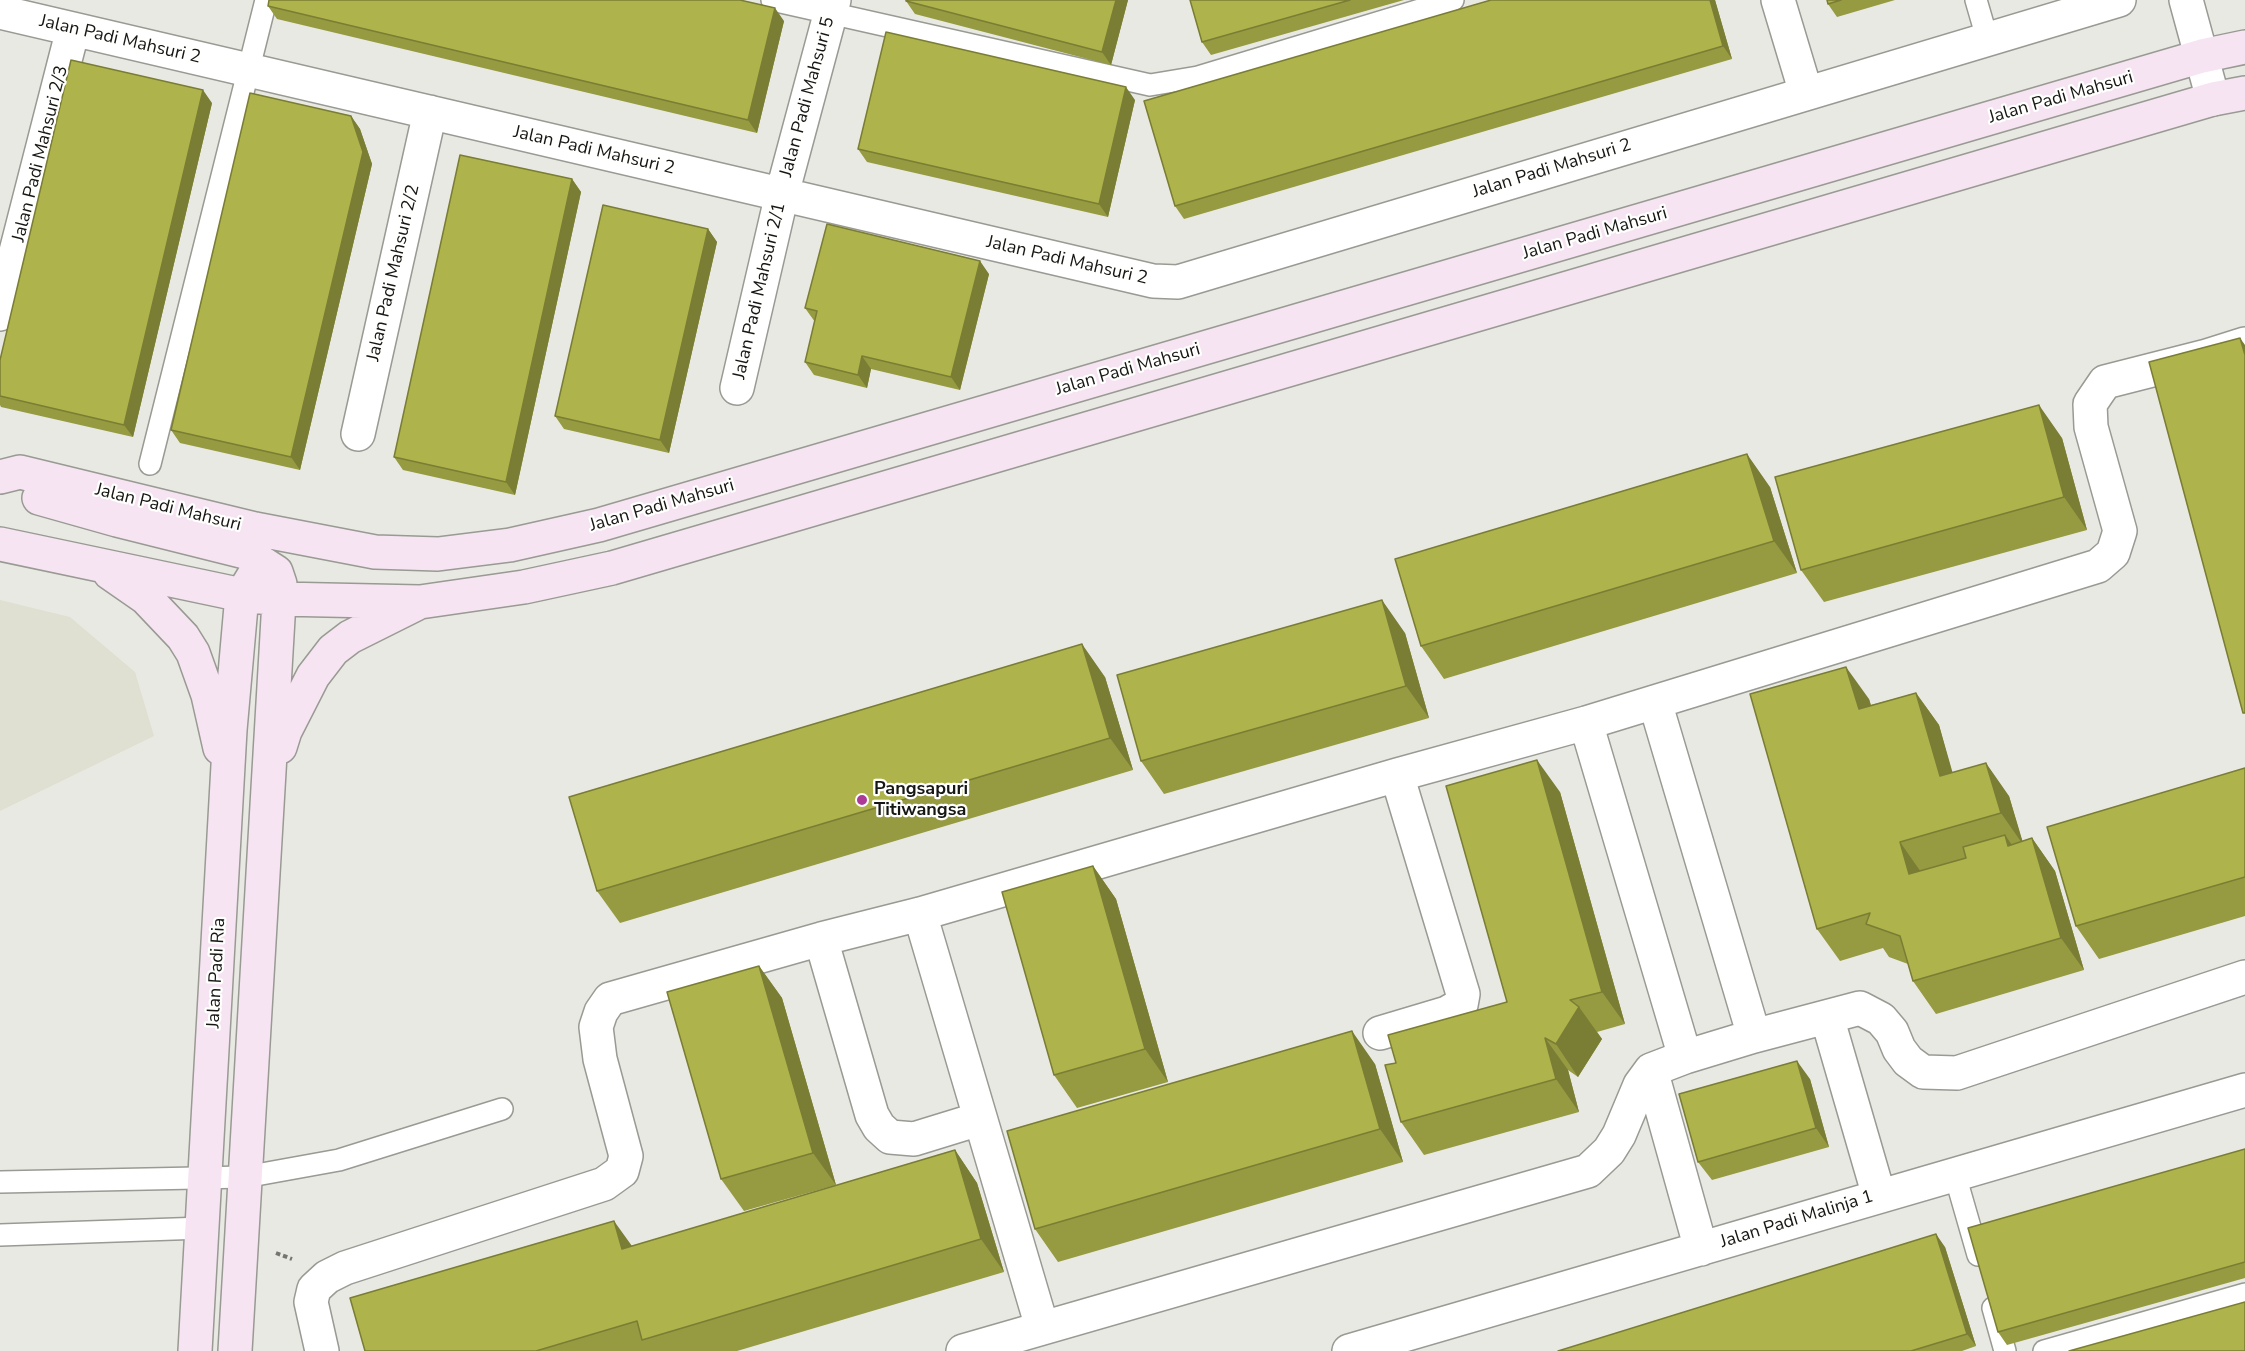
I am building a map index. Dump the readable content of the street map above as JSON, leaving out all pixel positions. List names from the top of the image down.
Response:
{
  "streets": {
    "main road": ["Jalan Padi Mahsuri", "Jalan Padi Ria"],
    "street": [
      "Jalan Padi Mahsuri 2",
      "Jalan Padi Mahsuri 5",
      "Jalan Padi Mahsuri 2/3",
      "Jalan Padi Mahsuri 2/2",
      "Jalan Padi Mahsuri 2/1",
      "Jalan Padi Malinja 1"
    ]
  },
  "crossings": [
    ["Jalan Padi Mahsuri 2", "Jalan Padi Mahsuri 5"],
    ["Jalan Padi Mahsuri 2", "Jalan Padi Mahsuri 2/3"],
    ["Jalan Padi Mahsuri 2", "Jalan Padi Mahsuri 2/2"],
    ["Jalan Padi Mahsuri 2", "Jalan Padi Mahsuri 2/1"],
    ["Jalan Padi Mahsuri 5", "Jalan Padi Mahsuri 2/1"]
  ],
  "places": ["Pangsapuri Titiwangsa"]
}
